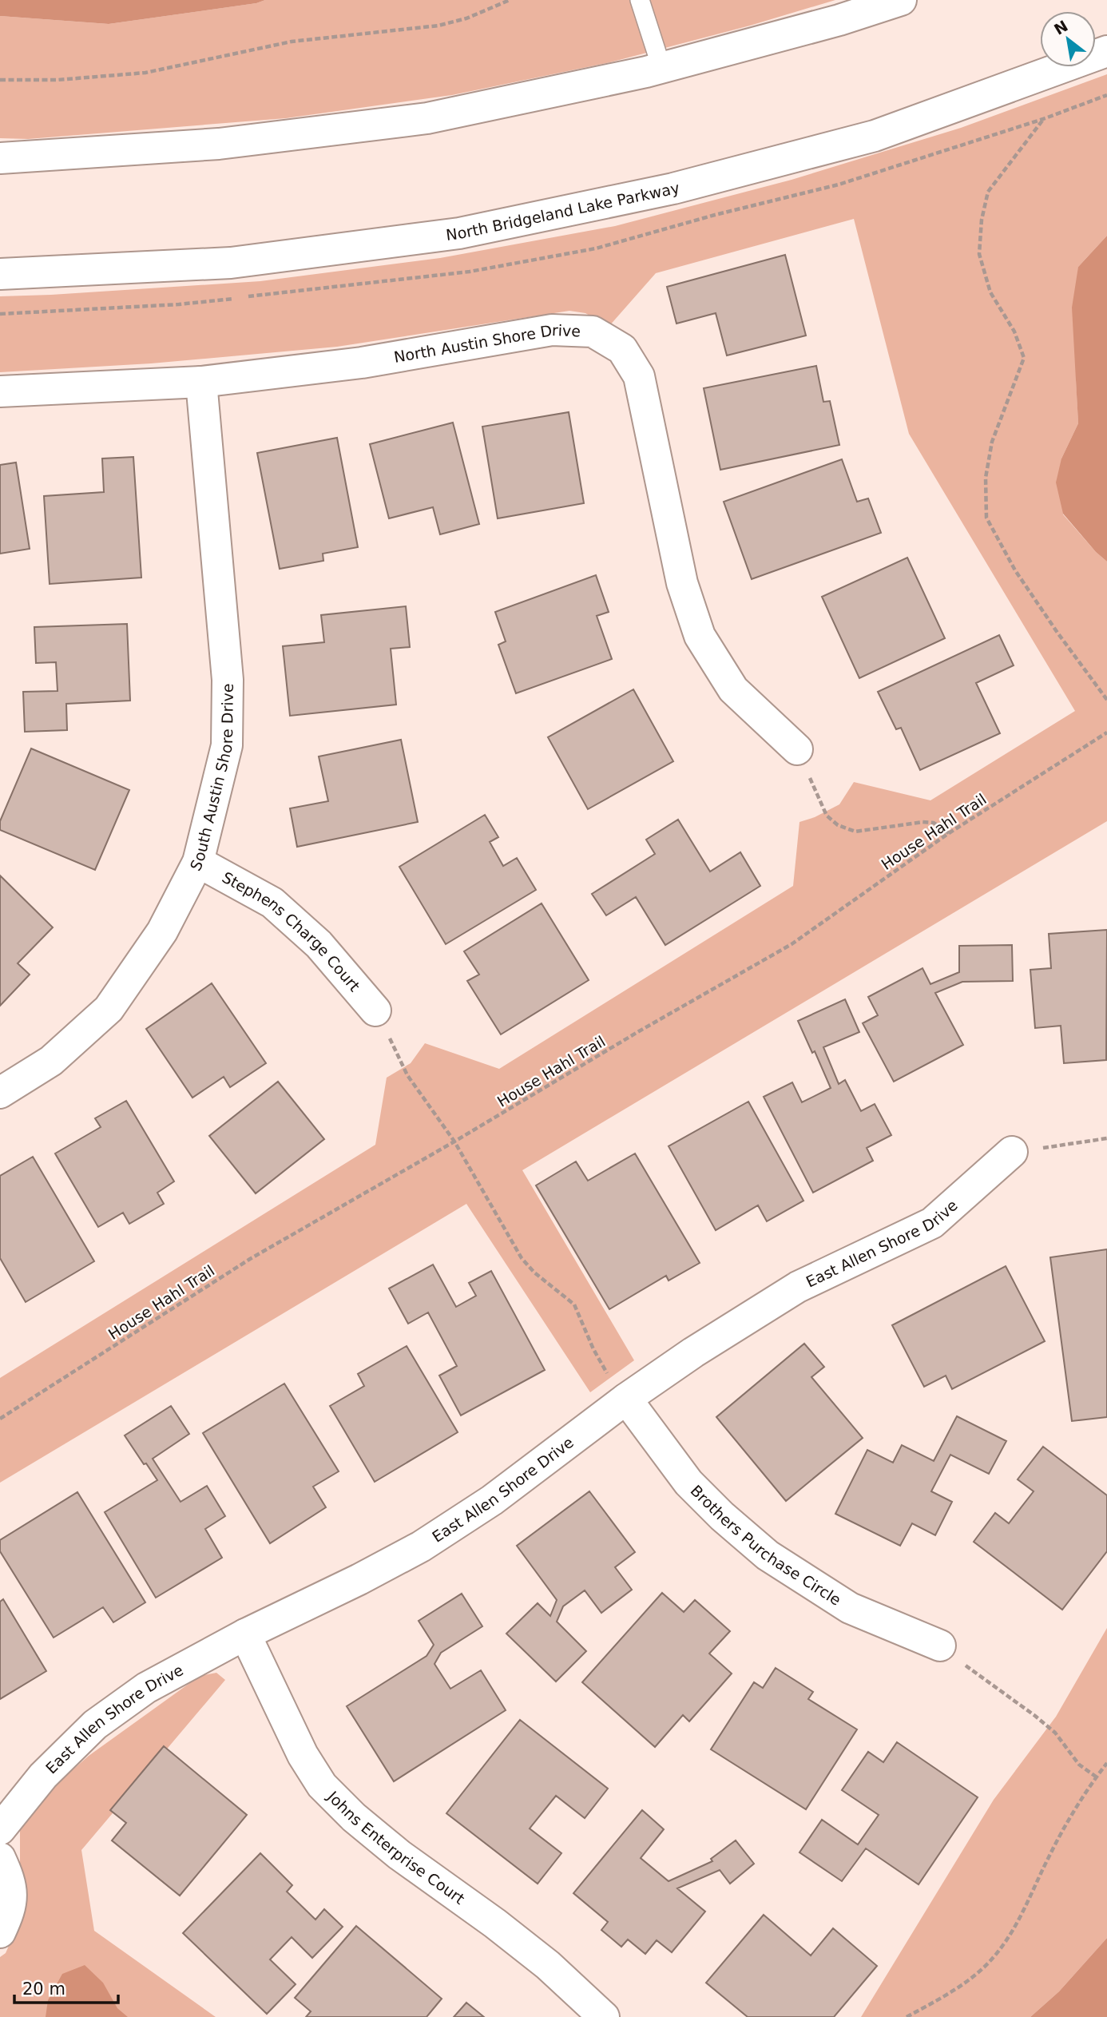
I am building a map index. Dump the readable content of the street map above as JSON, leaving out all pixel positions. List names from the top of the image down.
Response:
{
  "streets": {
    "street": [
      "North Bridgeland Lake Parkway",
      "North Austin Shore Drive",
      "South Austin Shore Drive",
      "Stephens Charge Court",
      "East Allen Shore Drive",
      "Brothers Purchase Circle",
      "Johns Enterprise Court"
    ],
    "path": ["House Hahl Trail"]
  },
  "crossings": [
    ["North Austin Shore Drive", "South Austin Shore Drive"],
    ["South Austin Shore Drive", "Stephens Charge Court"],
    ["East Allen Shore Drive", "Brothers Purchase Circle"],
    ["East Allen Shore Drive", "Johns Enterprise Court"]
  ],
  "scale_bar": "20 m",
  "north": "top left"
}
